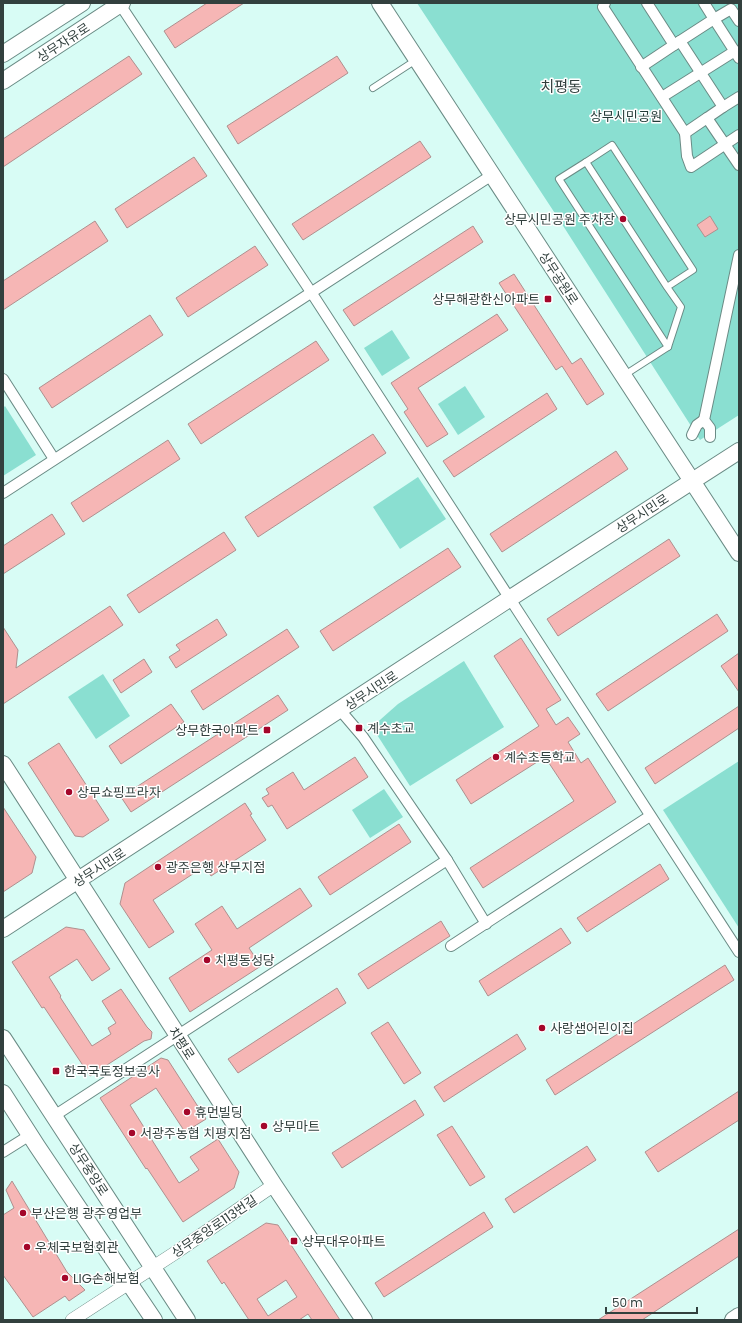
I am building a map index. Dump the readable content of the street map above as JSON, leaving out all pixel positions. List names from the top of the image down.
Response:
{
  "streets": {
    "street": [
      "상무자유로",
      "상무공원로",
      "상무시민로",
      "치평로",
      "상무중앙로",
      "상무중앙로113번길"
    ]
  },
  "crossings": [
    ["상무공원로", "상무시민로"],
    ["상무시민로", "치평로"],
    ["치평로", "상무중앙로113번길"],
    ["상무중앙로", "상무중앙로113번길"]
  ],
  "districts": ["치평동"],
  "parks": ["상무시민공원"],
  "places": {
    "other": [
      "상무시민공원 주차장",
      "계수초등학교",
      "상무쇼핑프라자",
      "광주은행 상무지점",
      "치평동성당",
      "사랑샘어린이집",
      "휴먼빌딩",
      "상무마트",
      "서광주농협 치평지점",
      "부산은행 광주영업부",
      "우체국보험회관",
      "LIG손해보험"
    ],
    "transit": [
      "상무해광한신아파트",
      "계수초교",
      "상무한국아파트",
      "한국국토정보공사",
      "상무대우아파트"
    ]
  },
  "scale_bar": "50 m"
}
